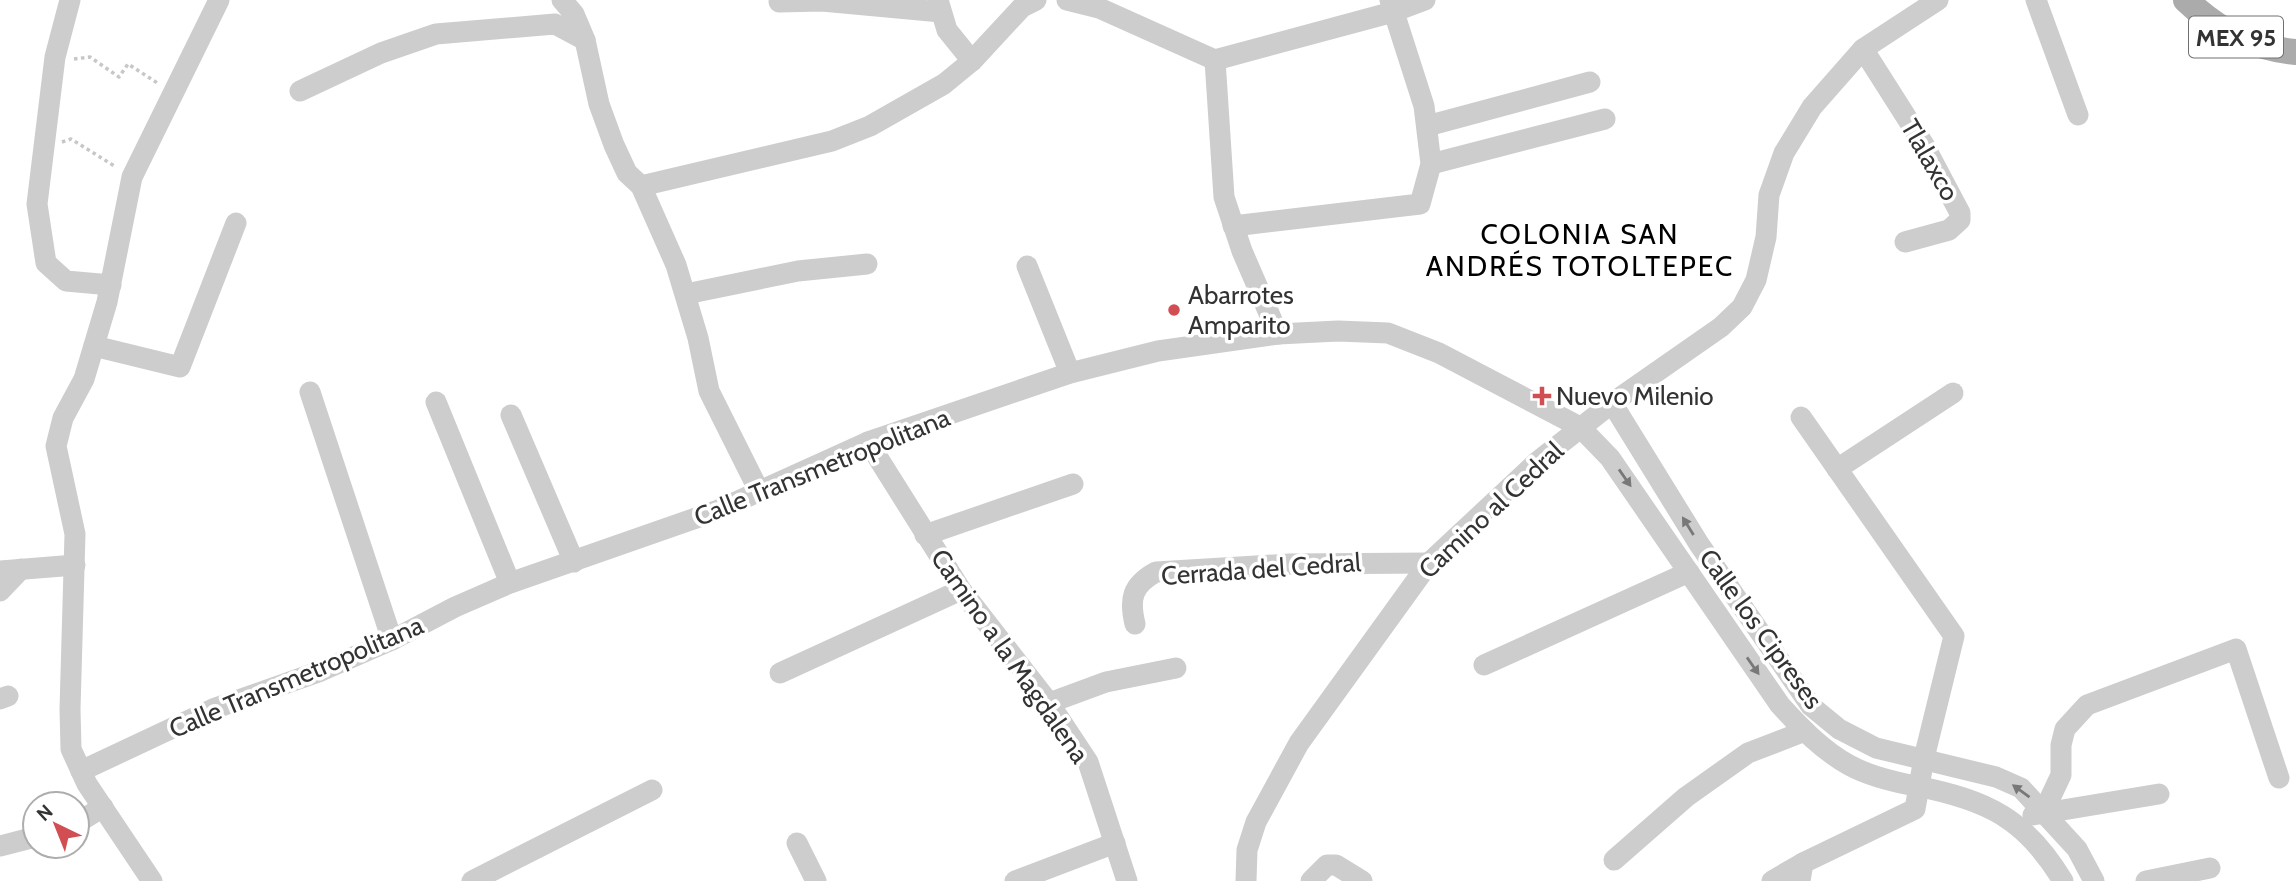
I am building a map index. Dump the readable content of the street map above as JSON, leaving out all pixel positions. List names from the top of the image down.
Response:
{
  "streets": {
    "main road": ["MEX 95"],
    "street": [
      "Tlalaxco",
      "Calle Transmetropolitana",
      "Camino al Cedral",
      "Cerrada del Cedral",
      "Calle los Cipreses",
      "Camino a la Magdalena"
    ]
  },
  "crossings": [
    ["Tlalaxco", "Camino al Cedral"],
    ["Calle Transmetropolitana", "Camino al Cedral"],
    ["Calle Transmetropolitana", "Calle los Cipreses"],
    ["Calle Transmetropolitana", "Camino a la Magdalena"],
    ["Camino al Cedral", "Cerrada del Cedral"],
    ["Camino al Cedral", "Calle los Cipreses"]
  ],
  "districts": ["COLONIA SAN ANDRÉS TOTOLTEPEC"],
  "places": {
    "other": ["Abarrotes Amparito"],
    "health": ["Nuevo Milenio"]
  },
  "north": "top left"
}
